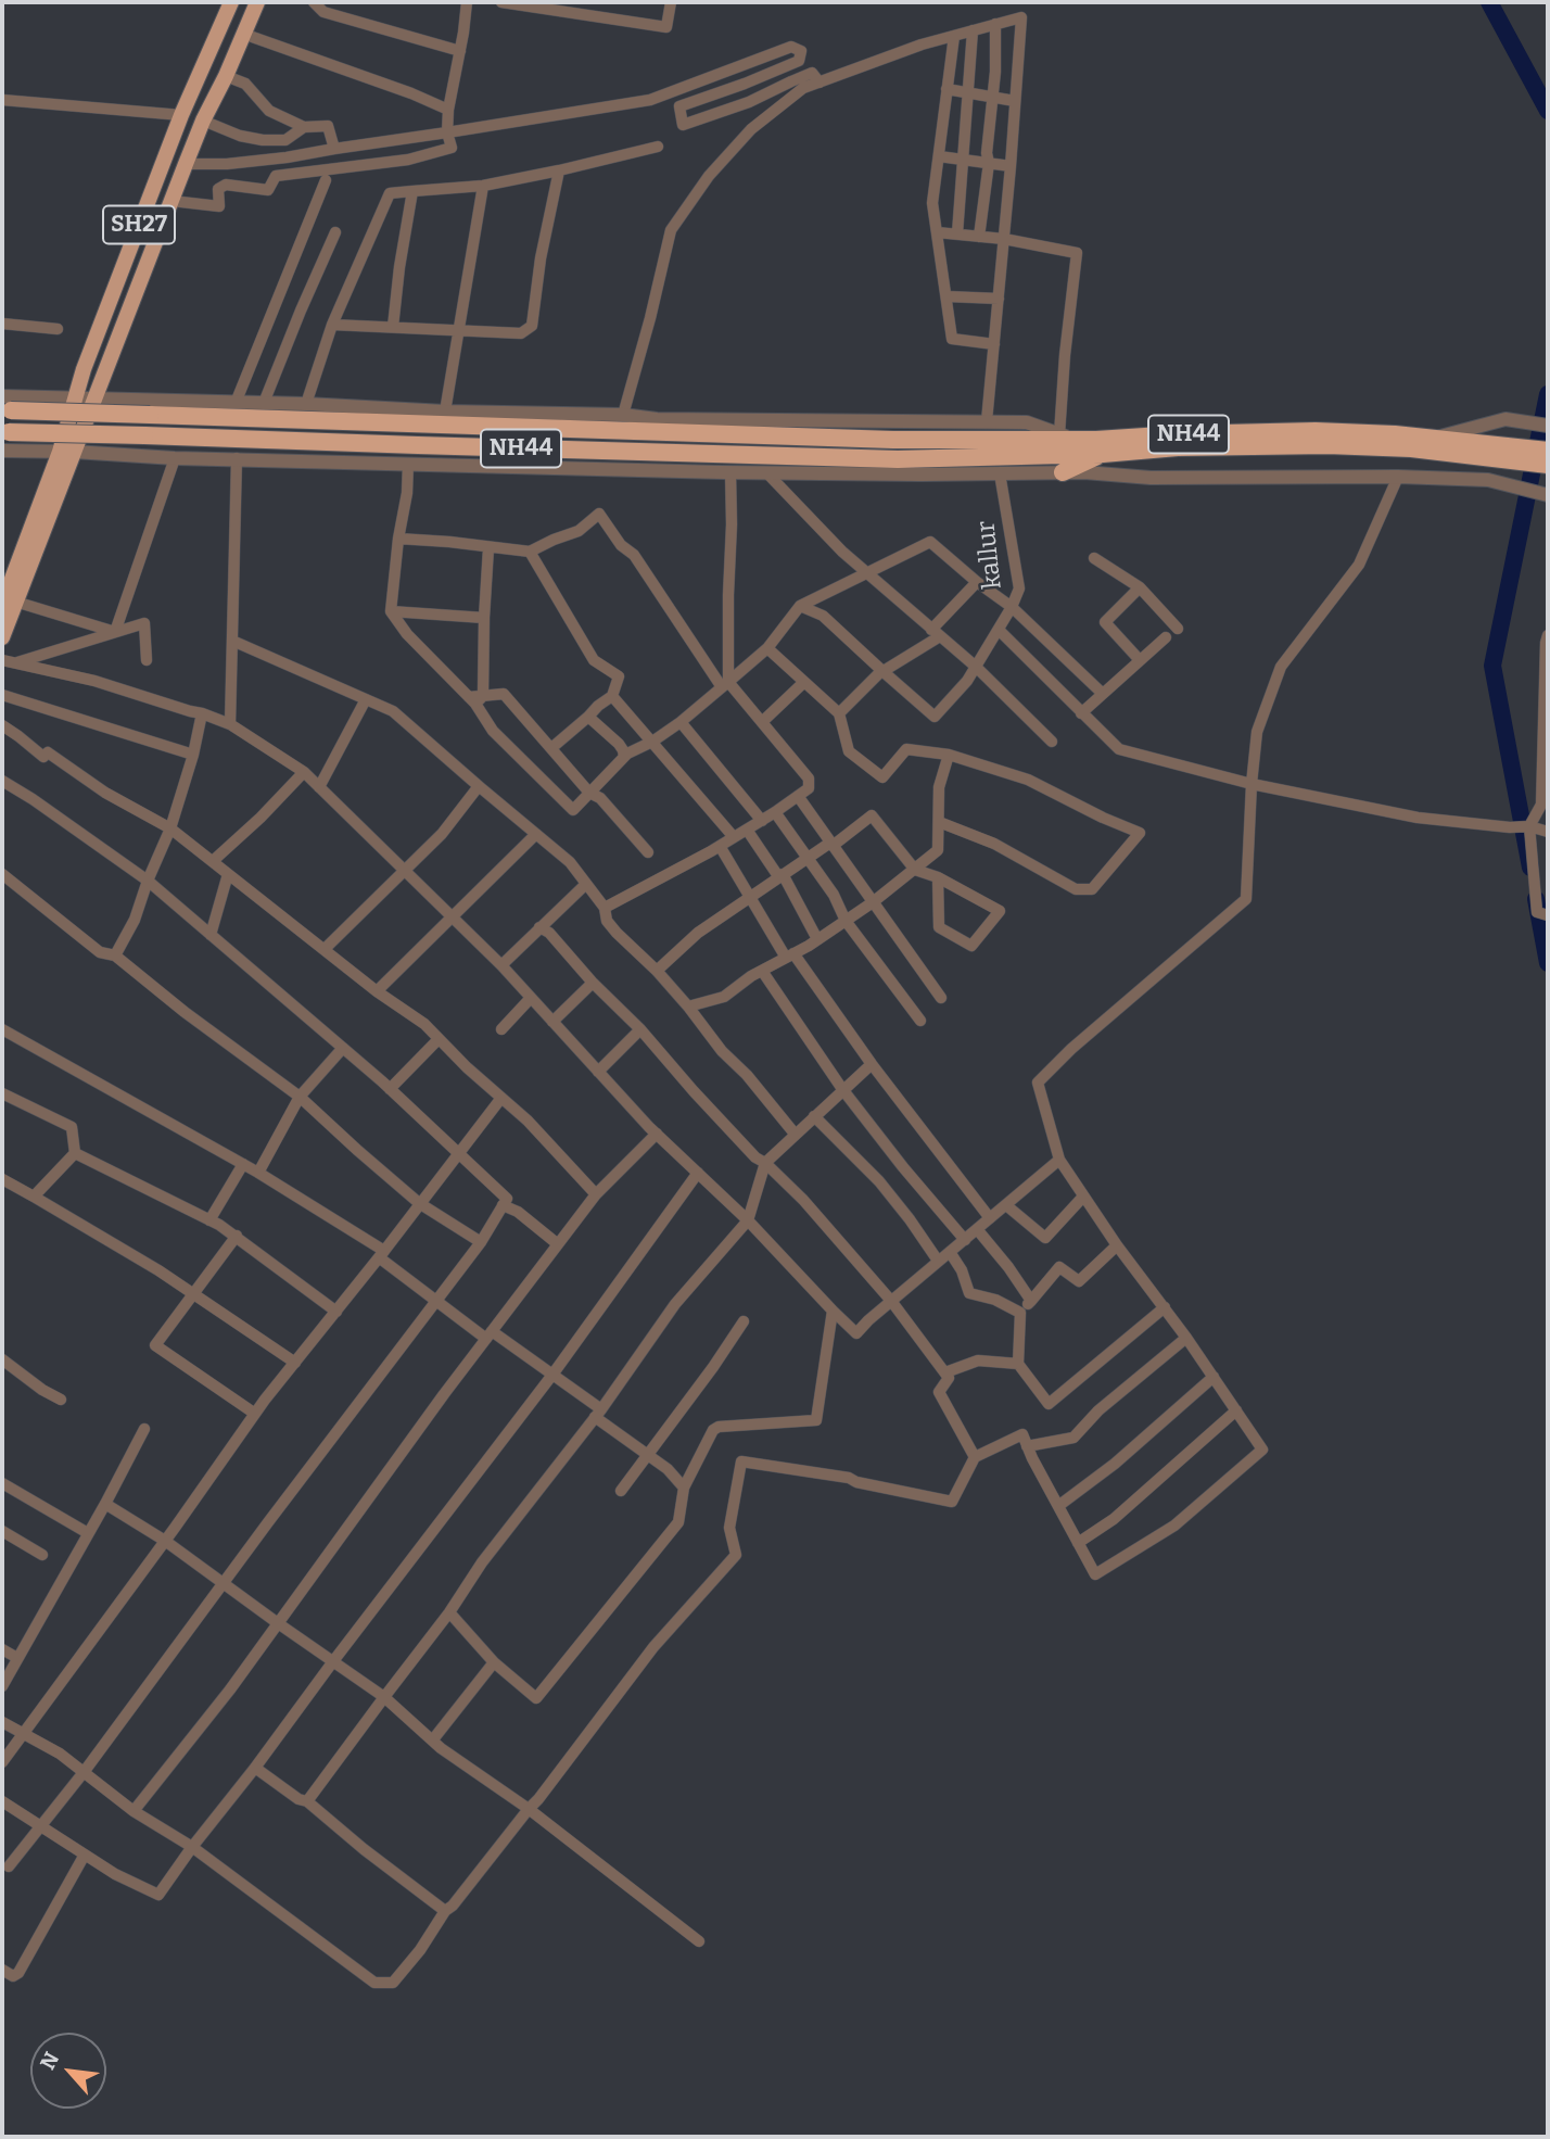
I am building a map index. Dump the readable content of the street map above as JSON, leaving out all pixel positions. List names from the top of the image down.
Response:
{
  "streets": {
    "highway": ["NH44"],
    "main road": ["SH27"],
    "street": ["kallur"]
  },
  "north": "top left"
}
